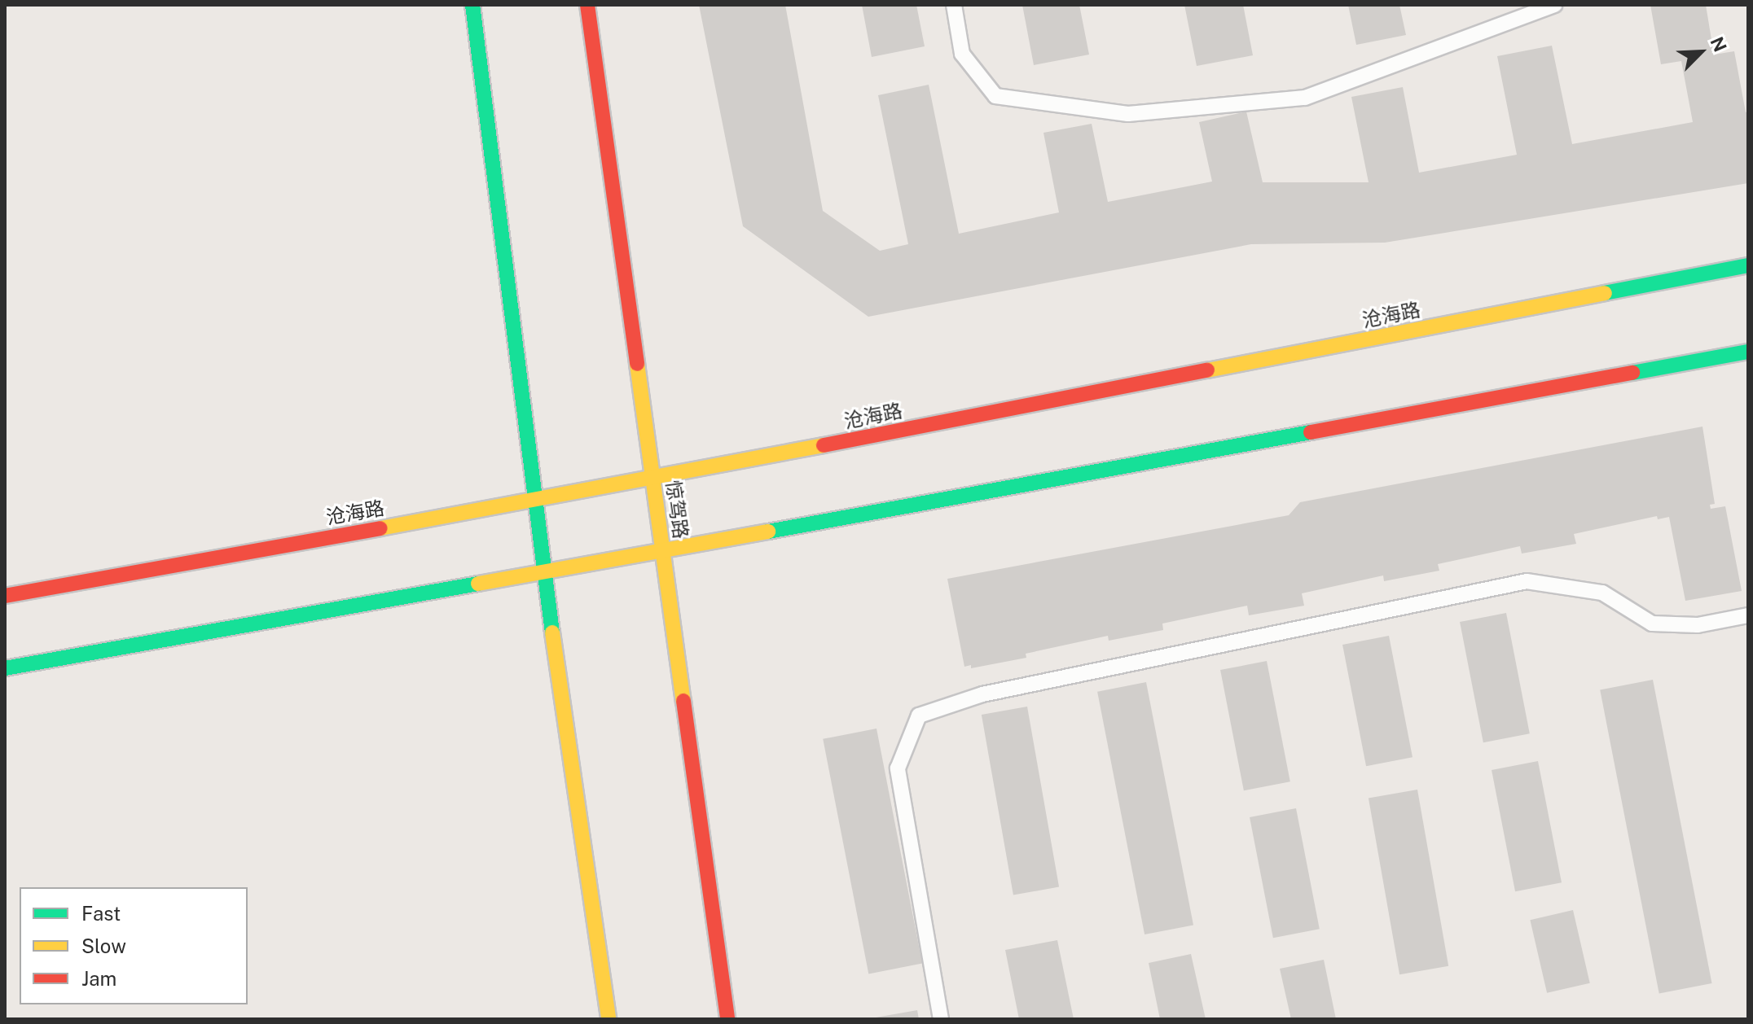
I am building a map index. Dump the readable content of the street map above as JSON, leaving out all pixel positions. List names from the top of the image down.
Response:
{
  "streets": {
    "main road": ["沧海路", "惊驾路"]
  },
  "crossings": [
    ["沧海路", "惊驾路"]
  ],
  "legend": ["Fast", "Slow", "Jam"],
  "north": "top right"
}
